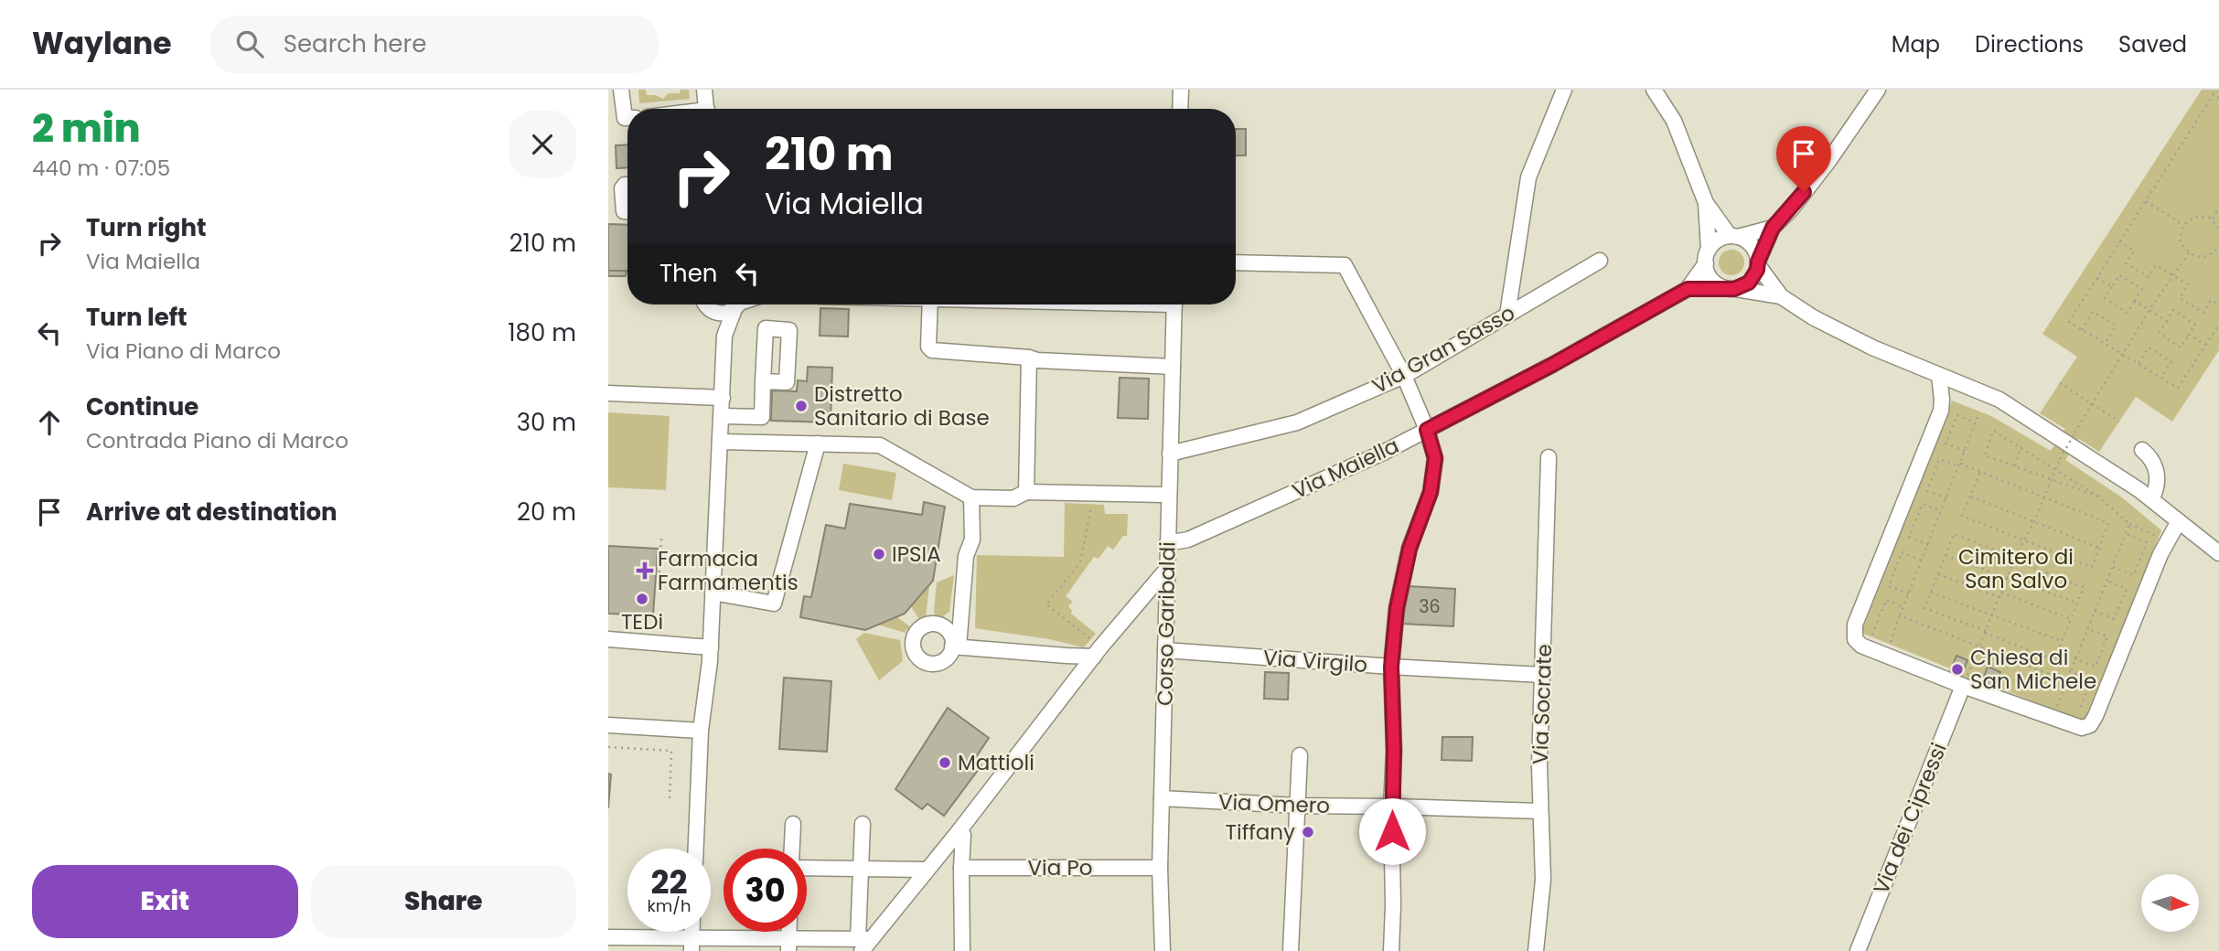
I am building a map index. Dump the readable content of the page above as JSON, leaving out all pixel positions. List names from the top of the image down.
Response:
{
  "streets": {
    "street": [
      "Via Gran Sasso",
      "Via Maiella",
      "Corso Garibaldi",
      "Via Virgilo",
      "Via Socrate",
      "Via Omero",
      "Via dei Cipressi",
      "Via Po"
    ]
  },
  "crossings": [
    ["Via Gran Sasso", "Corso Garibaldi"],
    ["Via Maiella", "Corso Garibaldi"],
    ["Corso Garibaldi", "Via Virgilo"],
    ["Corso Garibaldi", "Via Omero"],
    ["Corso Garibaldi", "Via Po"],
    ["Via Virgilo", "Via Socrate"],
    ["Via Socrate", "Via Omero"]
  ],
  "parks": ["Cimitero di San Salvo"],
  "places": {
    "other": [
      "Distretto Sanitario di Base",
      "IPSIA",
      "TEDi",
      "Chiesa di San Michele",
      "Mattioli",
      "Tiffany"
    ],
    "health": ["Farmacia Farmamentis"]
  },
  "house_numbers": ["36"],
  "north": "right",
  "page": {
    "header": "Waylane",
    "search": "Search here",
    "nav": ["Map", "Directions", "Saved"],
    "heading": ["2 min", "440 m · 07:05"],
    "turn": ["210 m", "Via Maiella"],
    "list": [
      {
        "name": "Turn right",
        "note": "Via Maiella",
        "value": "210 m"
      },
      {
        "name": "Turn left",
        "note": "Via Piano di Marco",
        "value": "180 m"
      },
      {
        "name": "Continue",
        "note": "Contrada Piano di Marco",
        "value": "30 m"
      },
      {
        "name": "Arrive at destination",
        "value": "20 m"
      }
    ],
    "then": "Then",
    "speed": "22 km/h",
    "limit": "30",
    "buttons": ["Exit", "Share"]
  }
}
